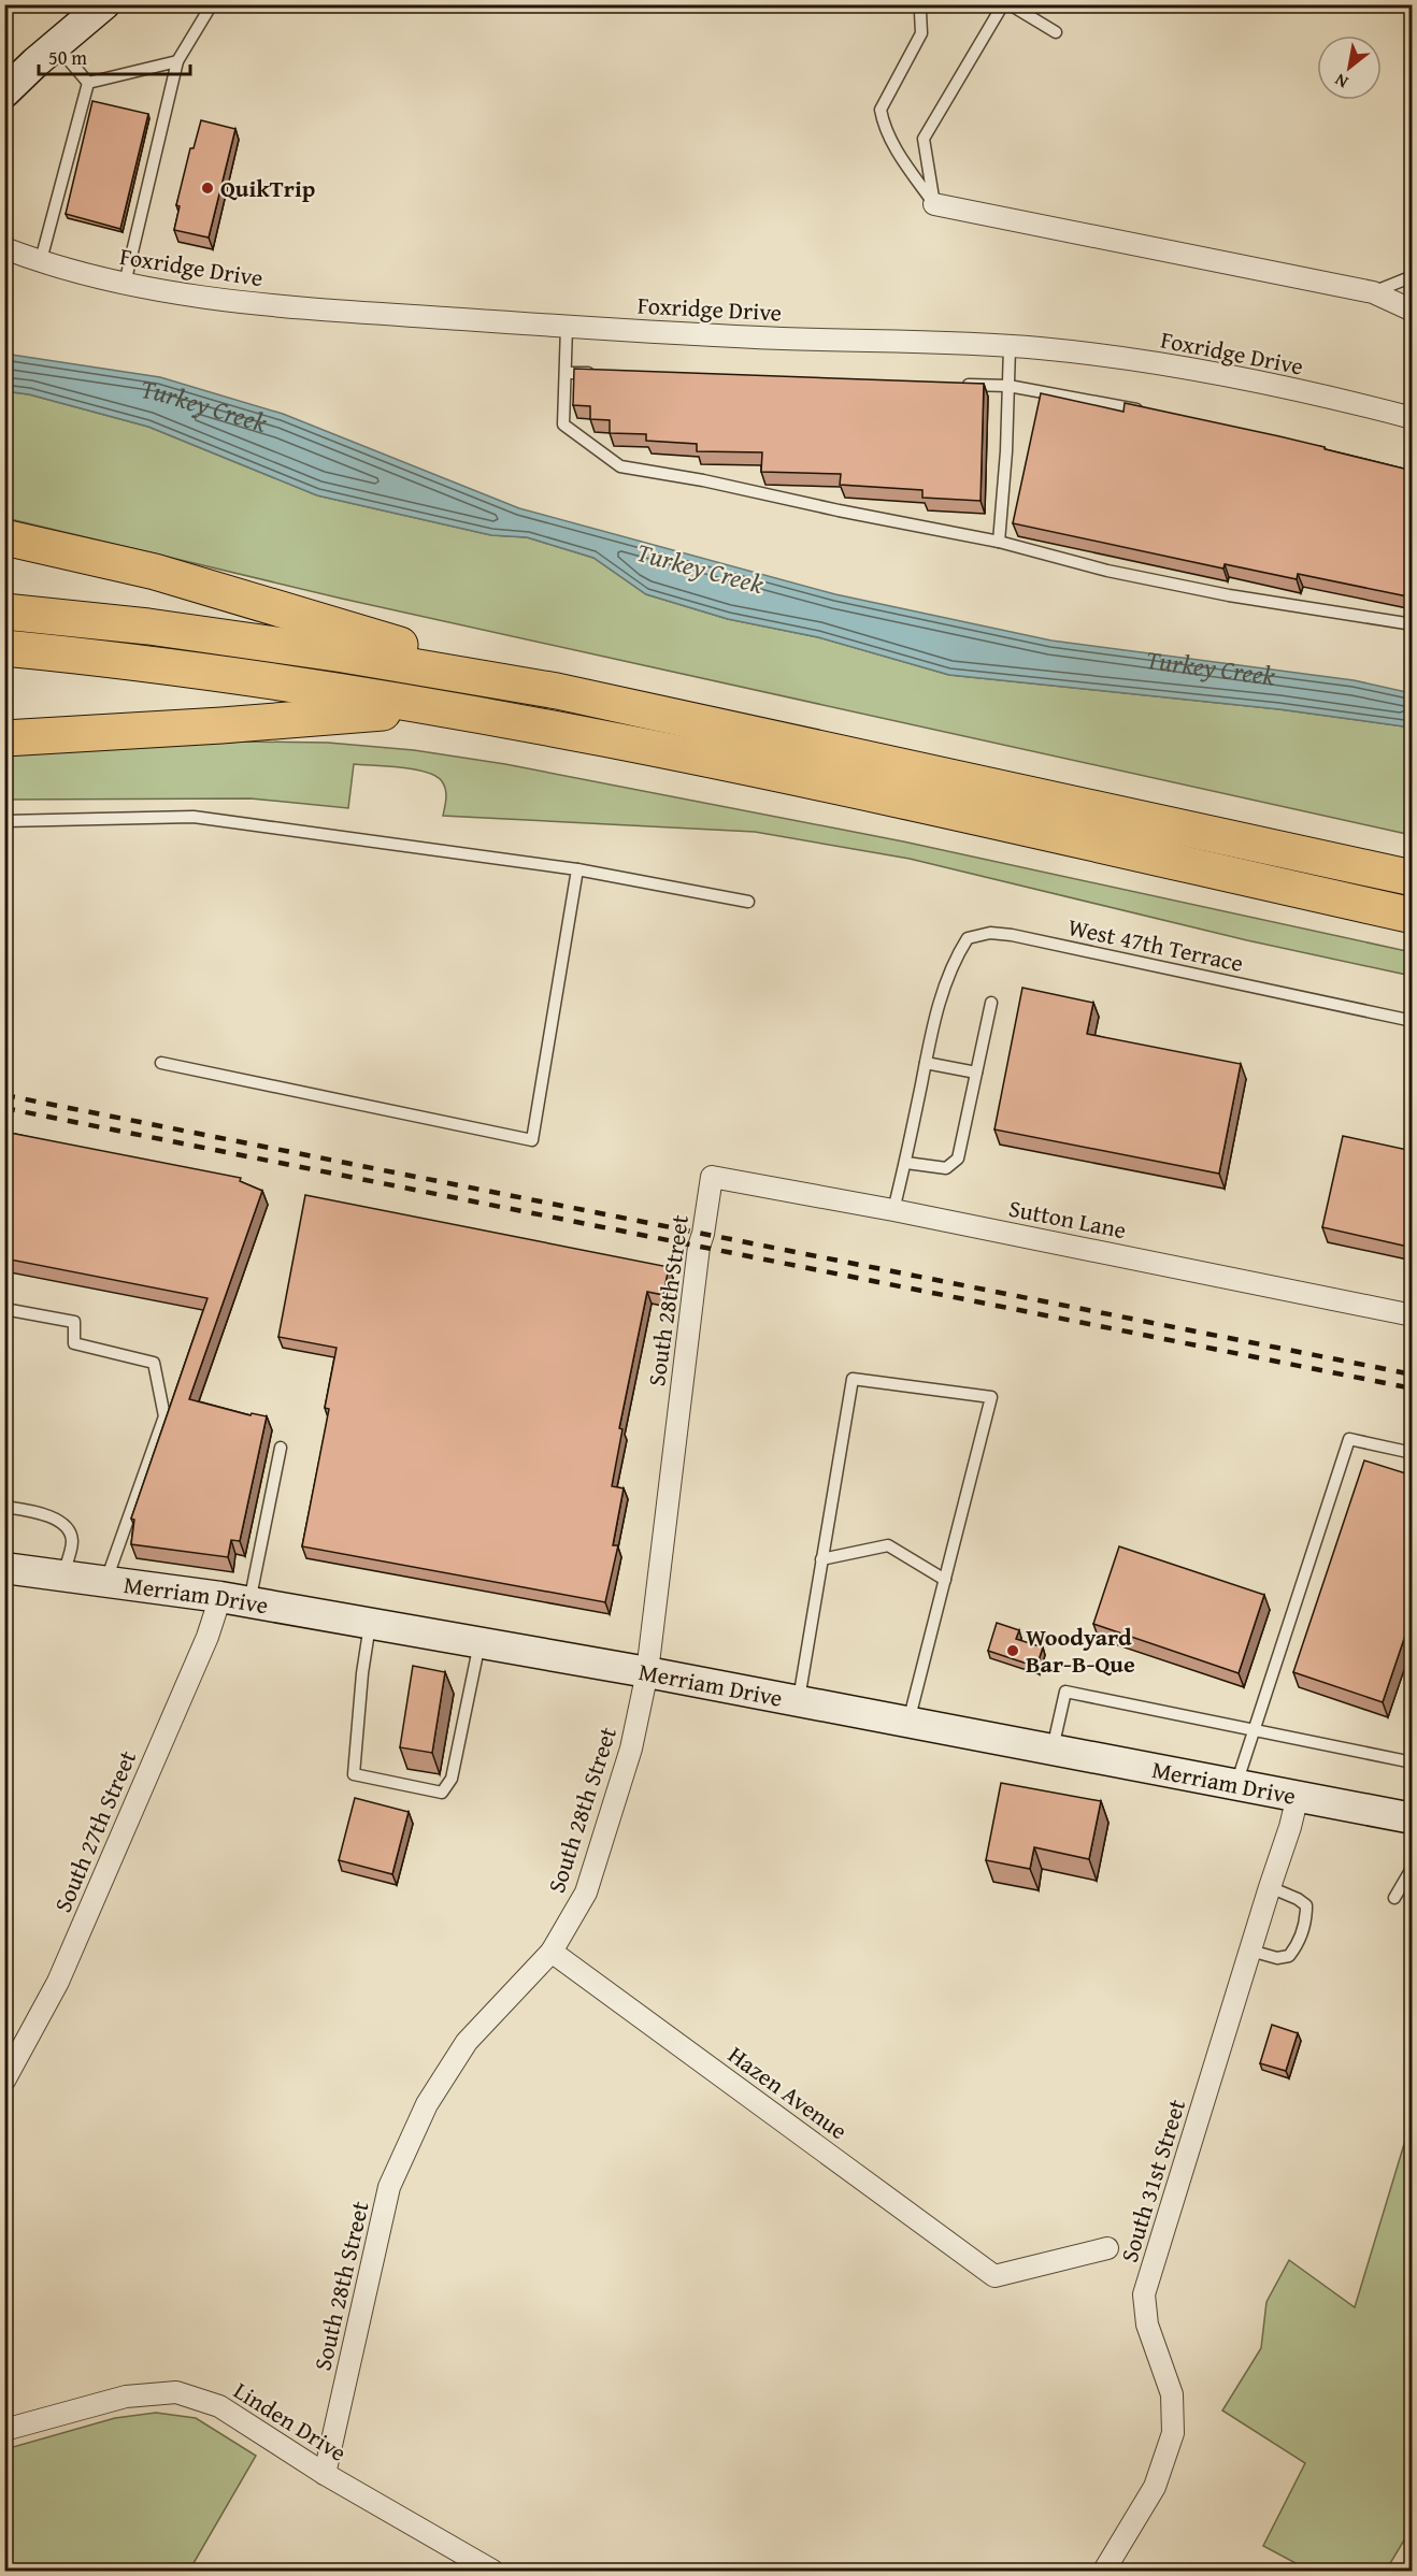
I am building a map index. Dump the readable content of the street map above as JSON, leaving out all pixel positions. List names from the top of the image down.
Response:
{
  "streets": {
    "main road": ["Merriam Drive"],
    "street": [
      "Foxridge Drive",
      "Sutton Lane",
      "South 28th Street",
      "South 27th Street",
      "Hazen Avenue",
      "South 31st Street",
      "Linden Drive"
    ],
    "lane": ["West 47th Terrace"]
  },
  "crossings": [
    ["Sutton Lane", "South 28th Street"],
    ["South 28th Street", "Merriam Drive"],
    ["South 28th Street", "Hazen Avenue"],
    ["South 28th Street", "Linden Drive"],
    ["Merriam Drive", "South 27th Street"],
    ["Merriam Drive", "South 31st Street"]
  ],
  "water": ["Turkey Creek"],
  "places": ["QuikTrip", "Woodyard Bar-B-Que"],
  "scale_bar": "50 m",
  "north": "bottom left"
}
